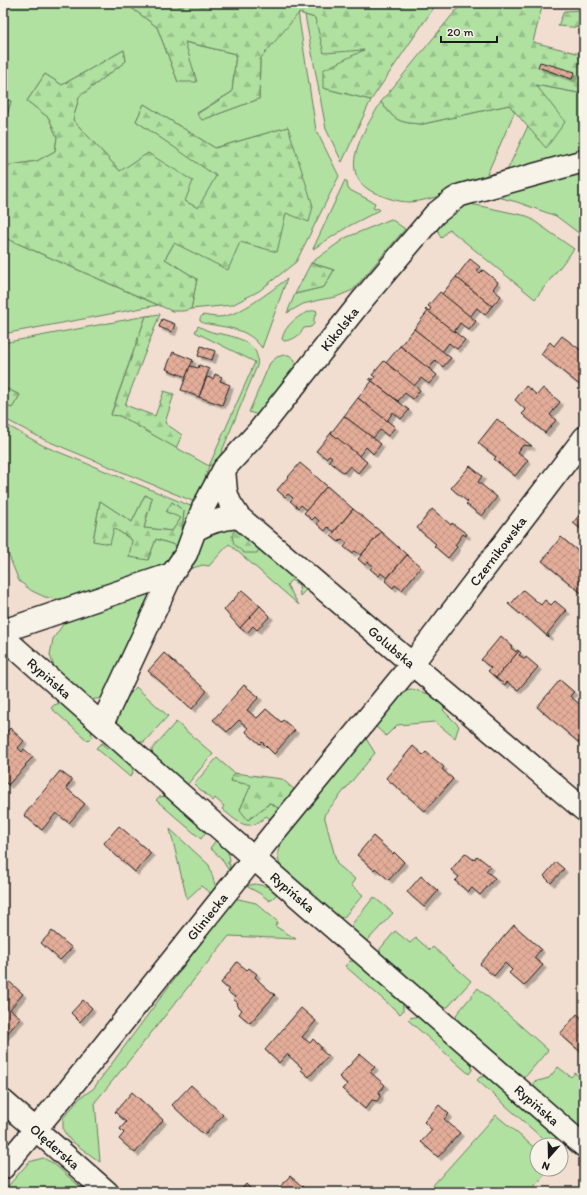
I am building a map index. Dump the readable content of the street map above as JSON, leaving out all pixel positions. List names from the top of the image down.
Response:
{
  "streets": {
    "street": [
      "Kikolska",
      "Czernikowska",
      "Golubska",
      "Rypińska",
      "Gliniecka",
      "Olęderska"
    ]
  },
  "crossings": [
    ["Kikolska", "Golubska"],
    ["Kikolska", "Rypińska"],
    ["Czernikowska", "Golubska"],
    ["Czernikowska", "Gliniecka"],
    ["Golubska", "Gliniecka"],
    ["Rypińska", "Gliniecka"],
    ["Gliniecka", "Olęderska"]
  ],
  "scale_bar": "20 m",
  "north": "bottom"
}
